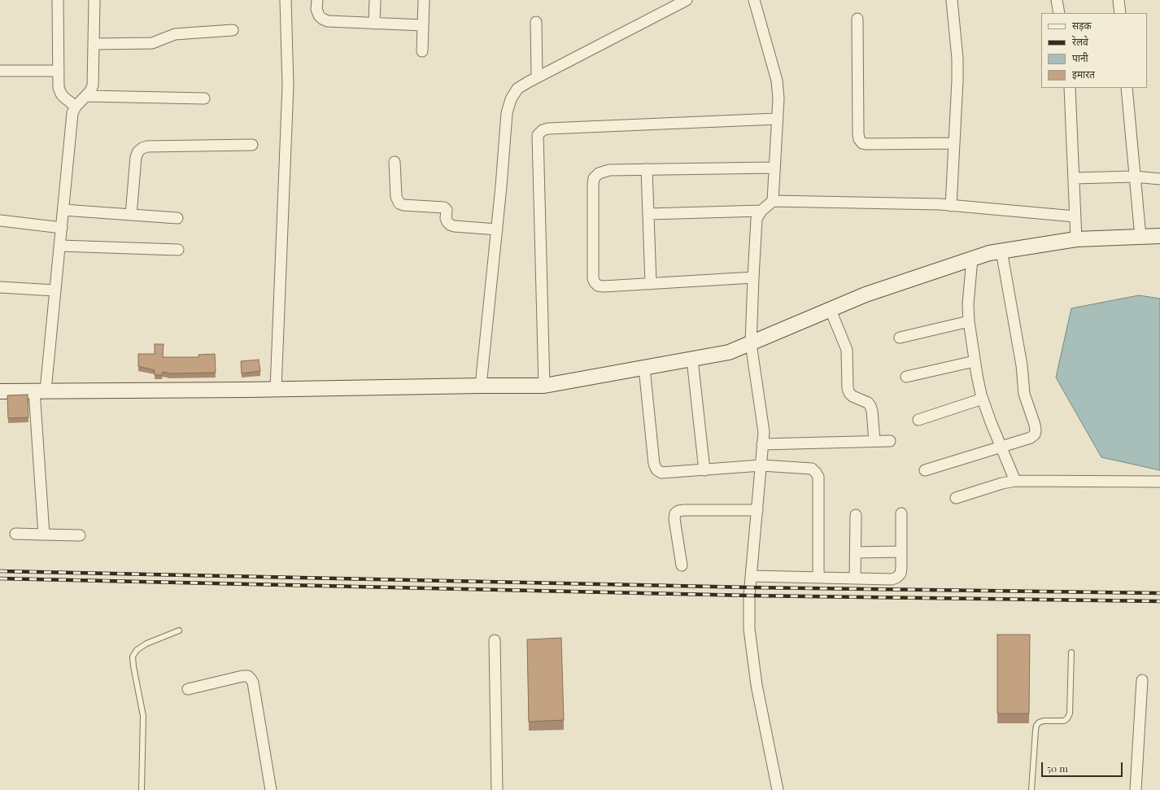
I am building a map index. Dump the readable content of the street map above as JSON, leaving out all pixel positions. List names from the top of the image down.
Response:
{
  "legend": [
    "सड़क",
    "रेलवे",
    "पानी",
    "इमारत"
  ],
  "scale_bar": "50 m"
}
